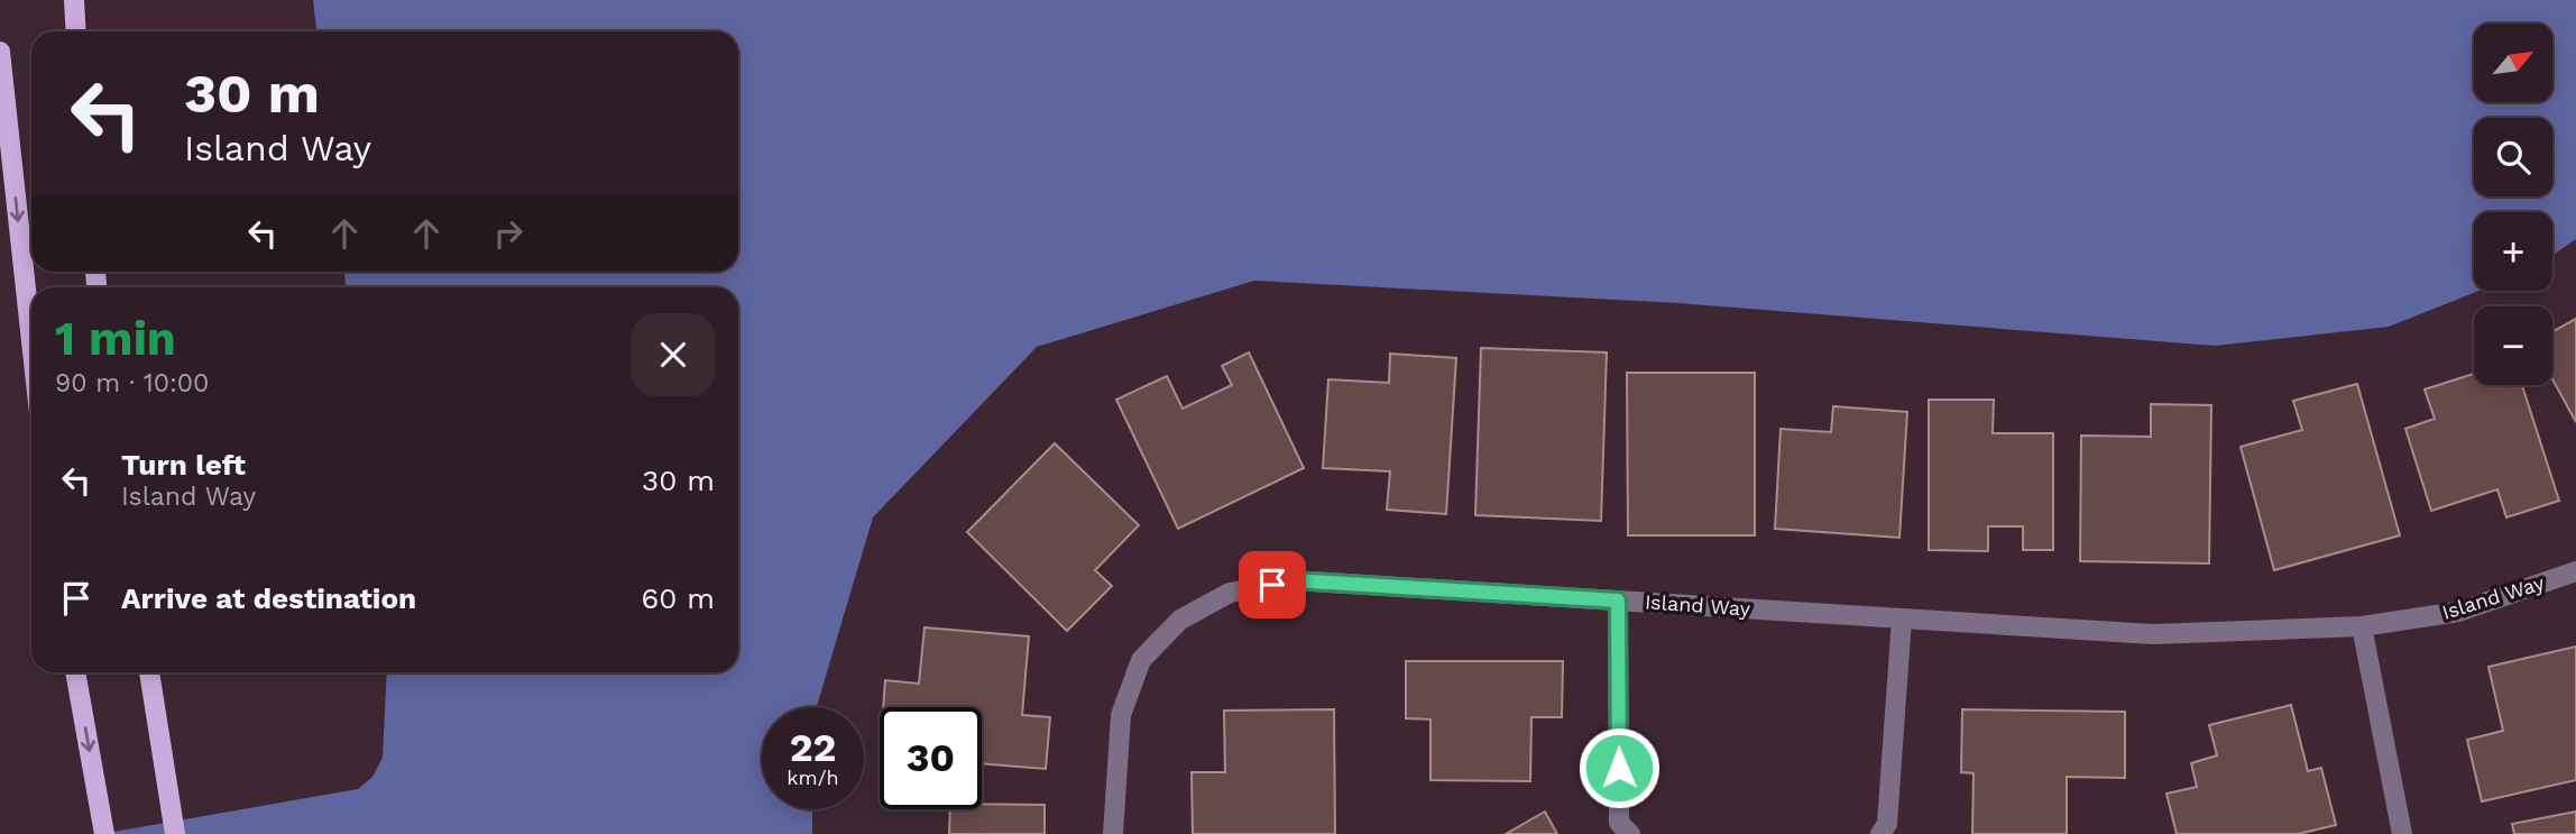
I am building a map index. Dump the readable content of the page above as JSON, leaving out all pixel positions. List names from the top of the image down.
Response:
{
  "streets": {
    "street": ["Island Way"]
  },
  "north": "top right",
  "page": {
    "map_buttons": ["+", "−"],
    "turn": ["30 m", "Island Way"],
    "heading": ["1 min", "90 m · 10:00"],
    "list": [
      {
        "name": "Turn left",
        "note": "Island Way",
        "value": "30 m"
      },
      {
        "name": "Arrive at destination",
        "value": "60 m"
      }
    ],
    "speed": "22 km/h",
    "limit": "30"
  }
}
